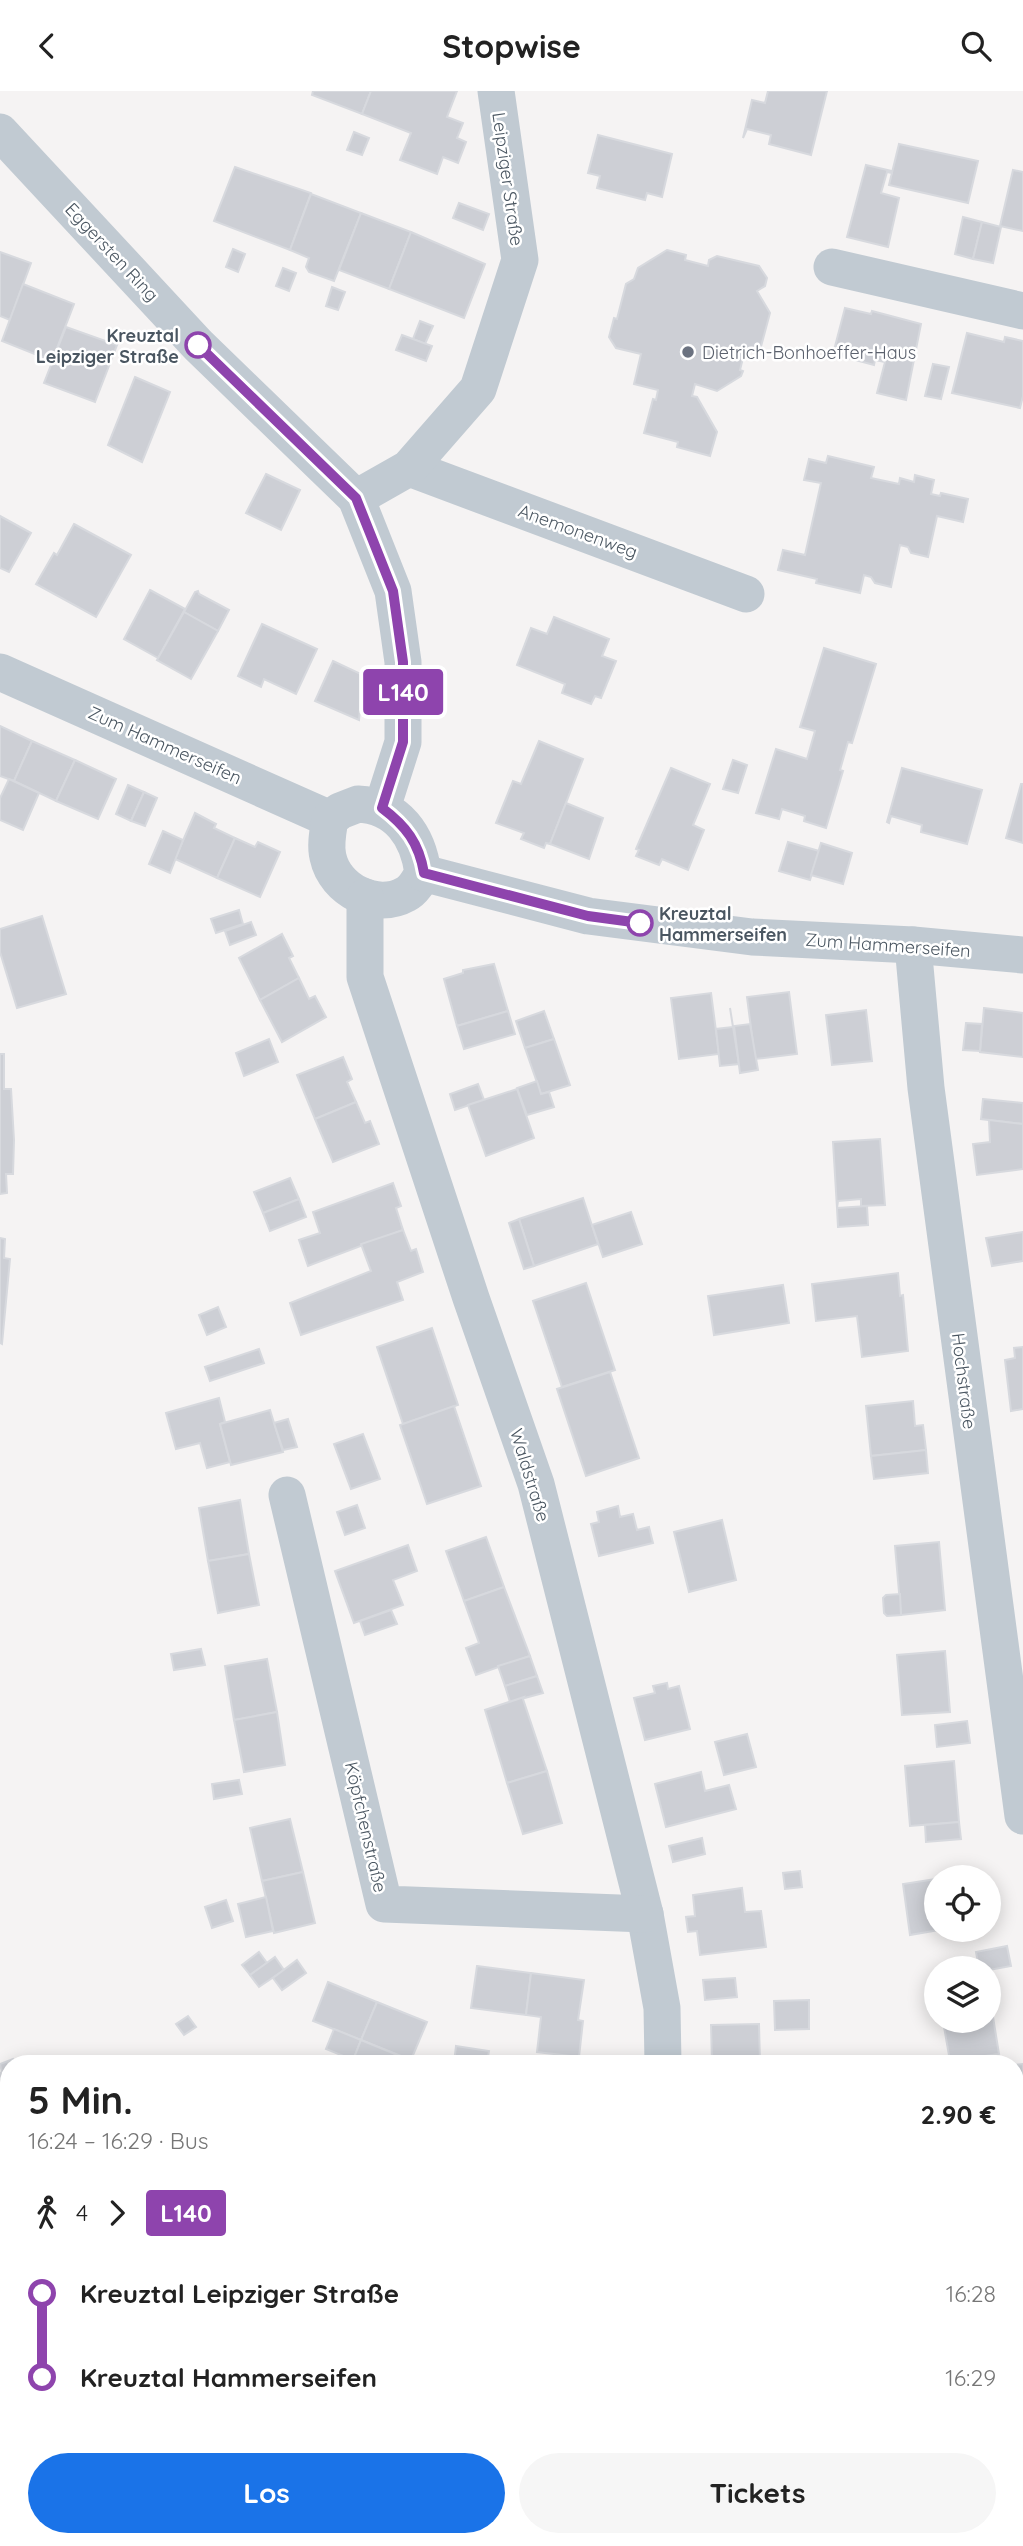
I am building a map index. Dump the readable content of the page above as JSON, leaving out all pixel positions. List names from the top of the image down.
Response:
{
  "streets": {
    "street": [
      "Leipziger Straße",
      "Eggersten Ring",
      "Anemonenweg",
      "Zum Hammerseifen",
      "Hochstraße",
      "Waldstraße",
      "Köpfchenstraße"
    ]
  },
  "crossings": [
    ["Leipziger Straße", "Eggersten Ring"],
    ["Leipziger Straße", "Anemonenweg"],
    ["Eggersten Ring", "Zum Hammerseifen"],
    ["Eggersten Ring", "Waldstraße"],
    ["Zum Hammerseifen", "Hochstraße"],
    ["Zum Hammerseifen", "Waldstraße"],
    ["Waldstraße", "Köpfchenstraße"]
  ],
  "places": ["Kreuztal Leipziger Straße", "Dietrich-Bonhoeffer-Haus", "Kreuztal Hammerseifen"],
  "lines": ["bus line L140"],
  "page": {
    "header": "Stopwise",
    "on_map": "L140",
    "heading": ["5 Min.", "16:24 – 16:29 · Bus", "2.90 €"],
    "legs": ["4", "L140"],
    "list": [
      {
        "name": "Kreuztal Leipziger Straße",
        "value": "16:28"
      },
      {
        "name": "Kreuztal Hammerseifen",
        "value": "16:29"
      }
    ],
    "buttons": ["Los", "Tickets"]
  }
}
